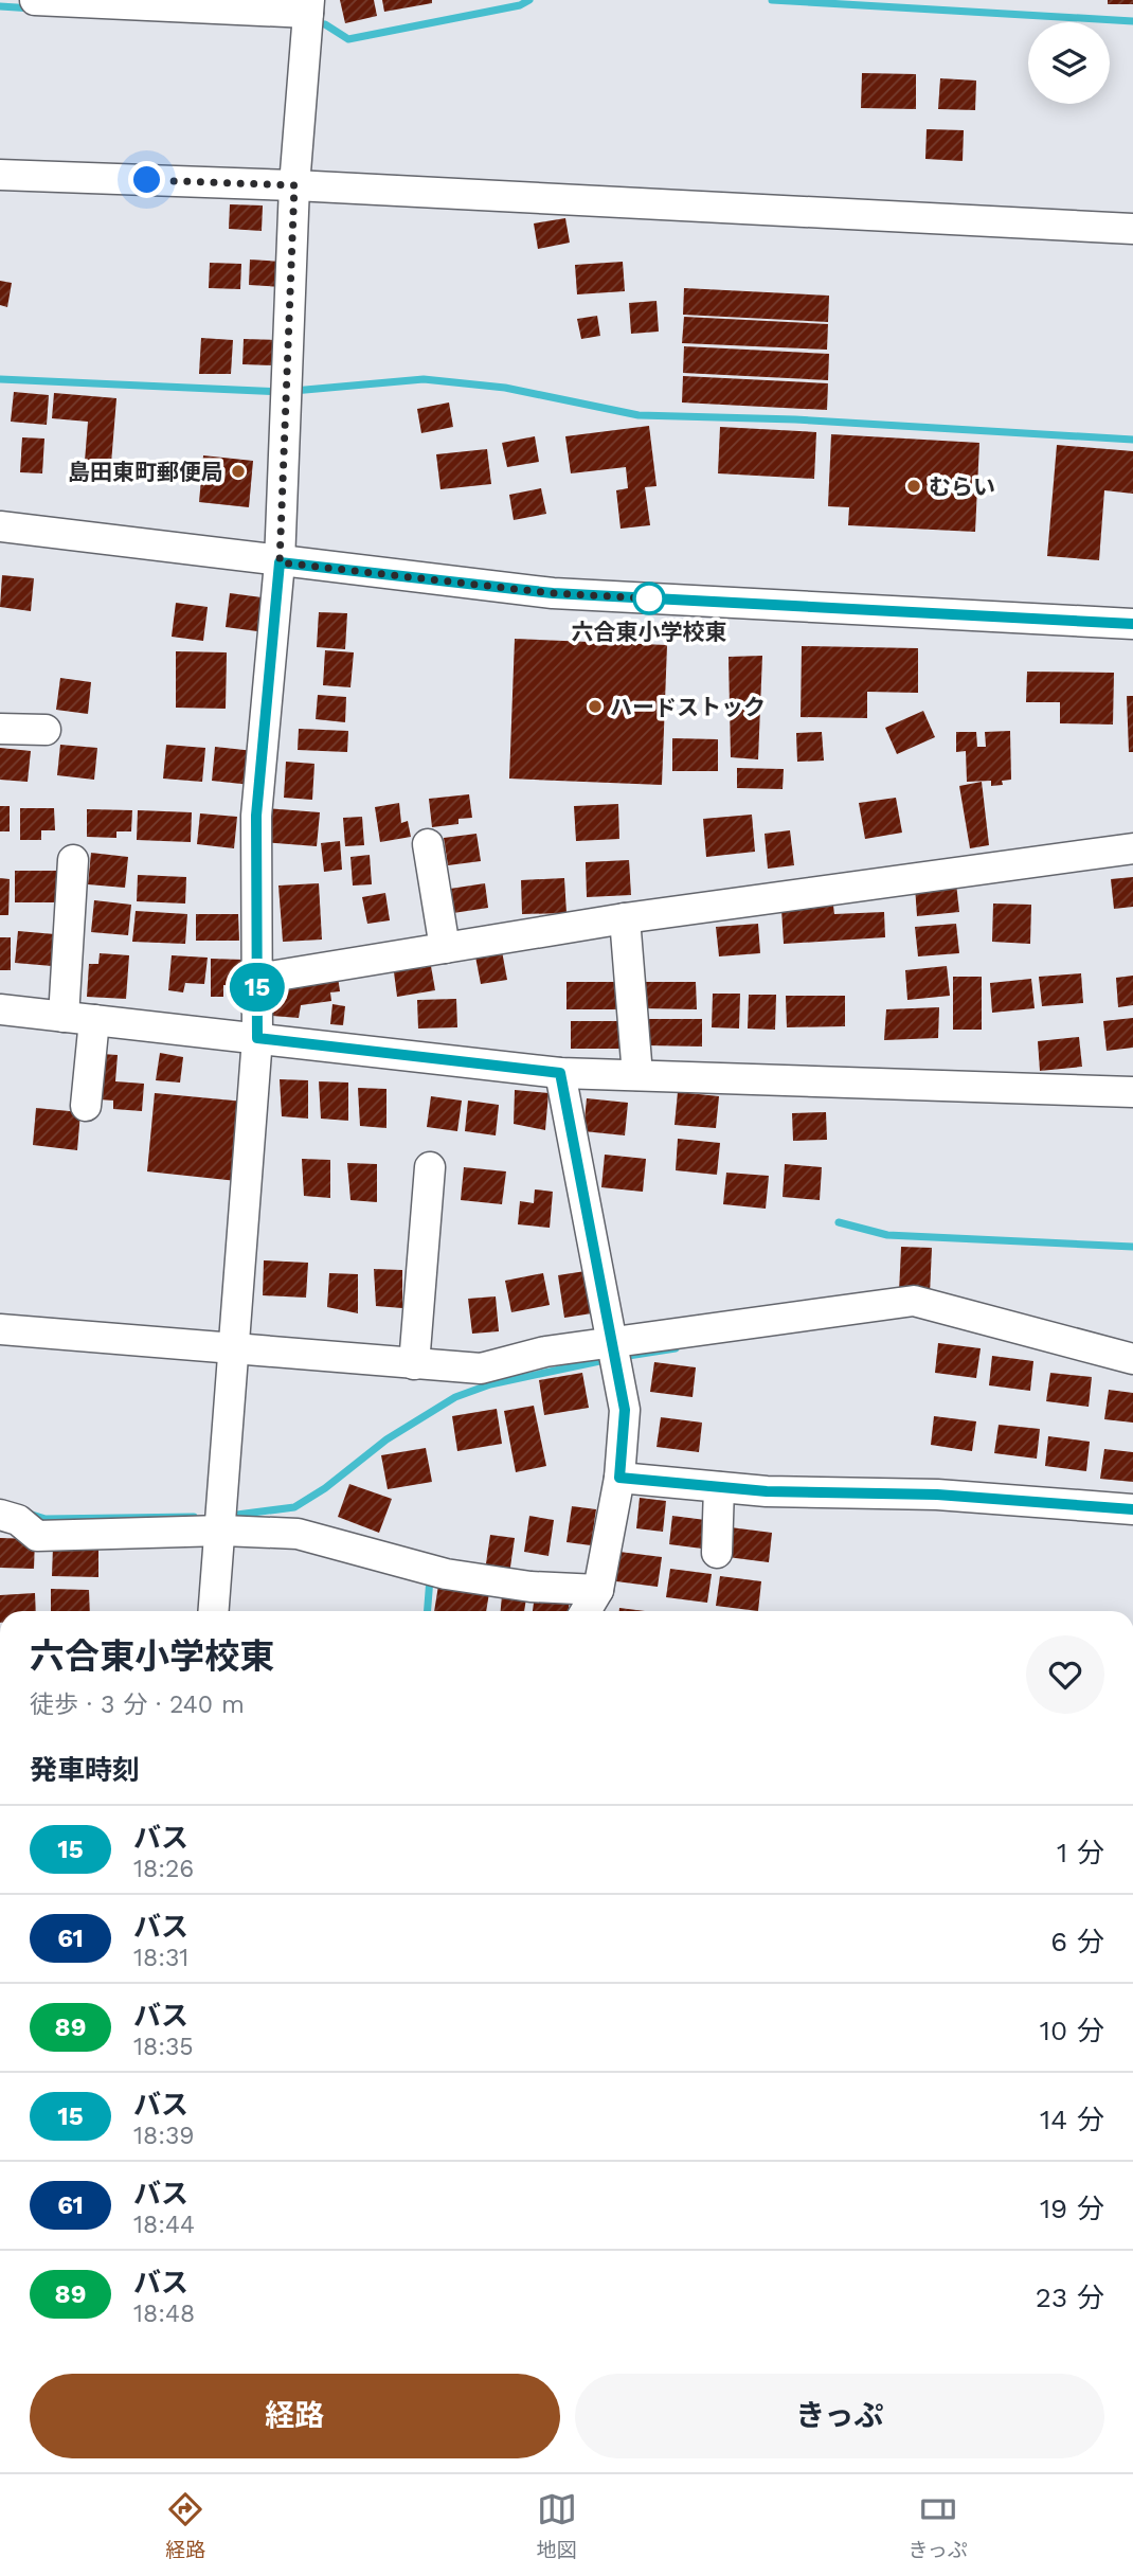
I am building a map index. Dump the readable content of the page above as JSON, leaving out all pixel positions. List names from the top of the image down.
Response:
{
  "places": [
    "島田東町郵便局",
    "むらい",
    "六合東小学校東",
    "ハードストック"
  ],
  "lines": ["bus line 15"],
  "page": {
    "on_map": "15",
    "heading": [
      ["六合東小学校東", "徒歩 · 3 分 · 240 m"],
      "発車時刻"
    ],
    "list": [
      {
        "mark": "15",
        "name": "バス",
        "note": "18:26",
        "value": "1 分"
      },
      {
        "mark": "61",
        "name": "バス",
        "note": "18:31",
        "value": "6 分"
      },
      {
        "mark": "89",
        "name": "バス",
        "note": "18:35",
        "value": "10 分"
      },
      {
        "mark": "15",
        "name": "バス",
        "note": "18:39",
        "value": "14 分"
      },
      {
        "mark": "61",
        "name": "バス",
        "note": "18:44",
        "value": "19 分"
      },
      {
        "mark": "89",
        "name": "バス",
        "note": "18:48",
        "value": "23 分"
      }
    ],
    "buttons": ["経路", "きっぷ"],
    "tabs": ["経路", "地図", "きっぷ"]
  }
}
